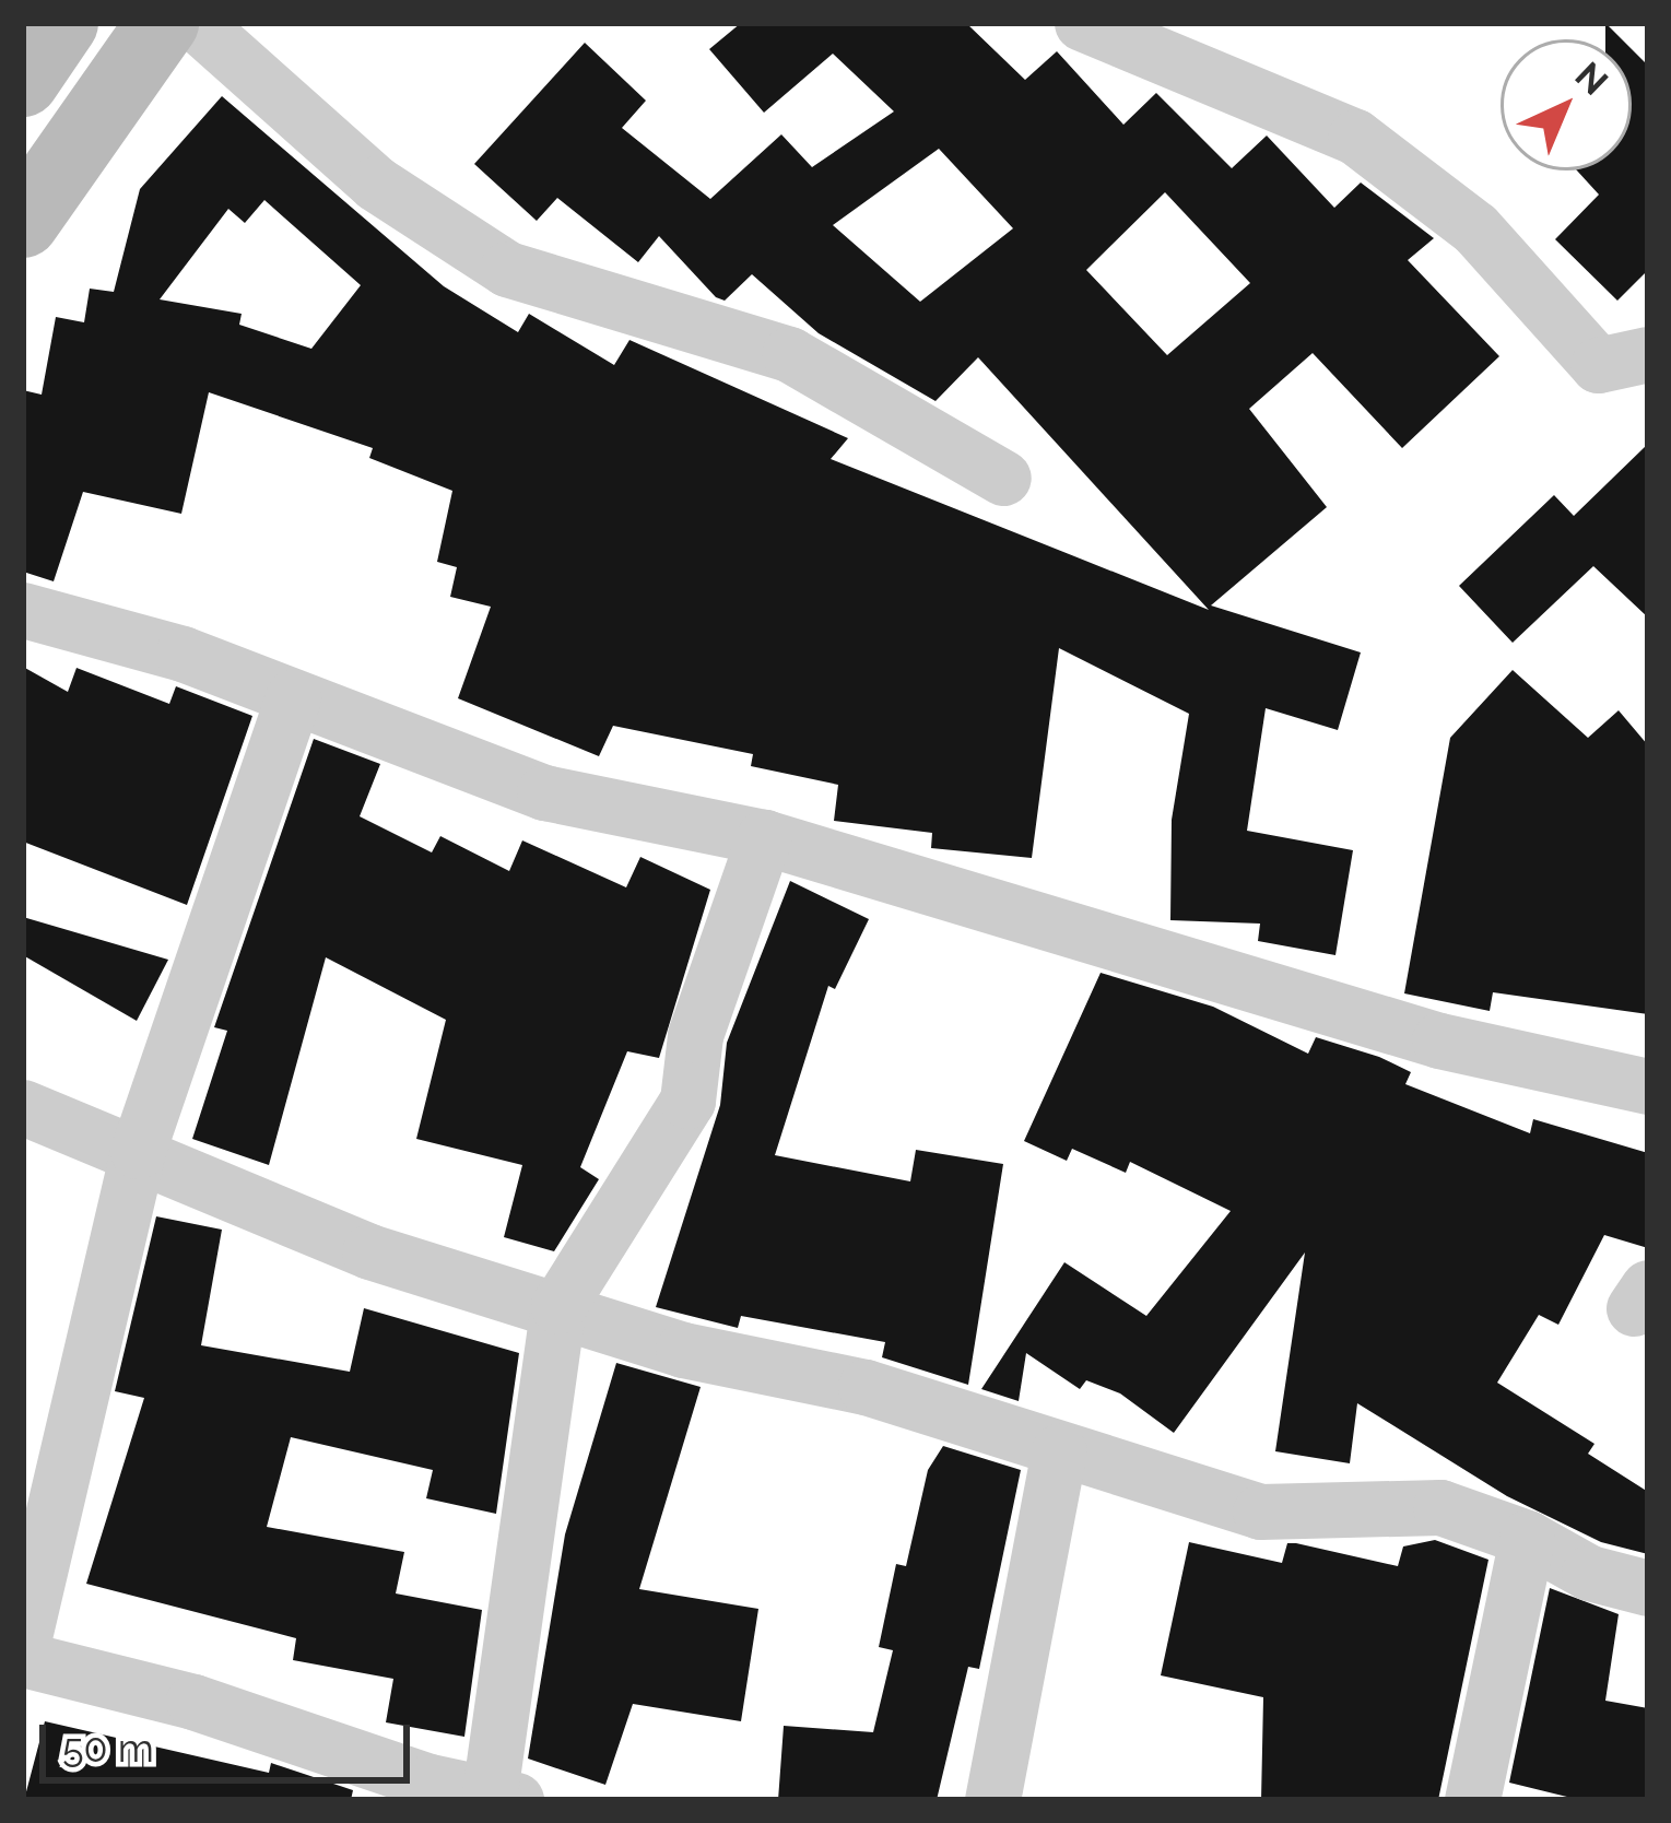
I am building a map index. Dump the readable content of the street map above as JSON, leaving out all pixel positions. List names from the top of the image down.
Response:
{
  "scale_bar": "50 m",
  "north": "top right"
}
